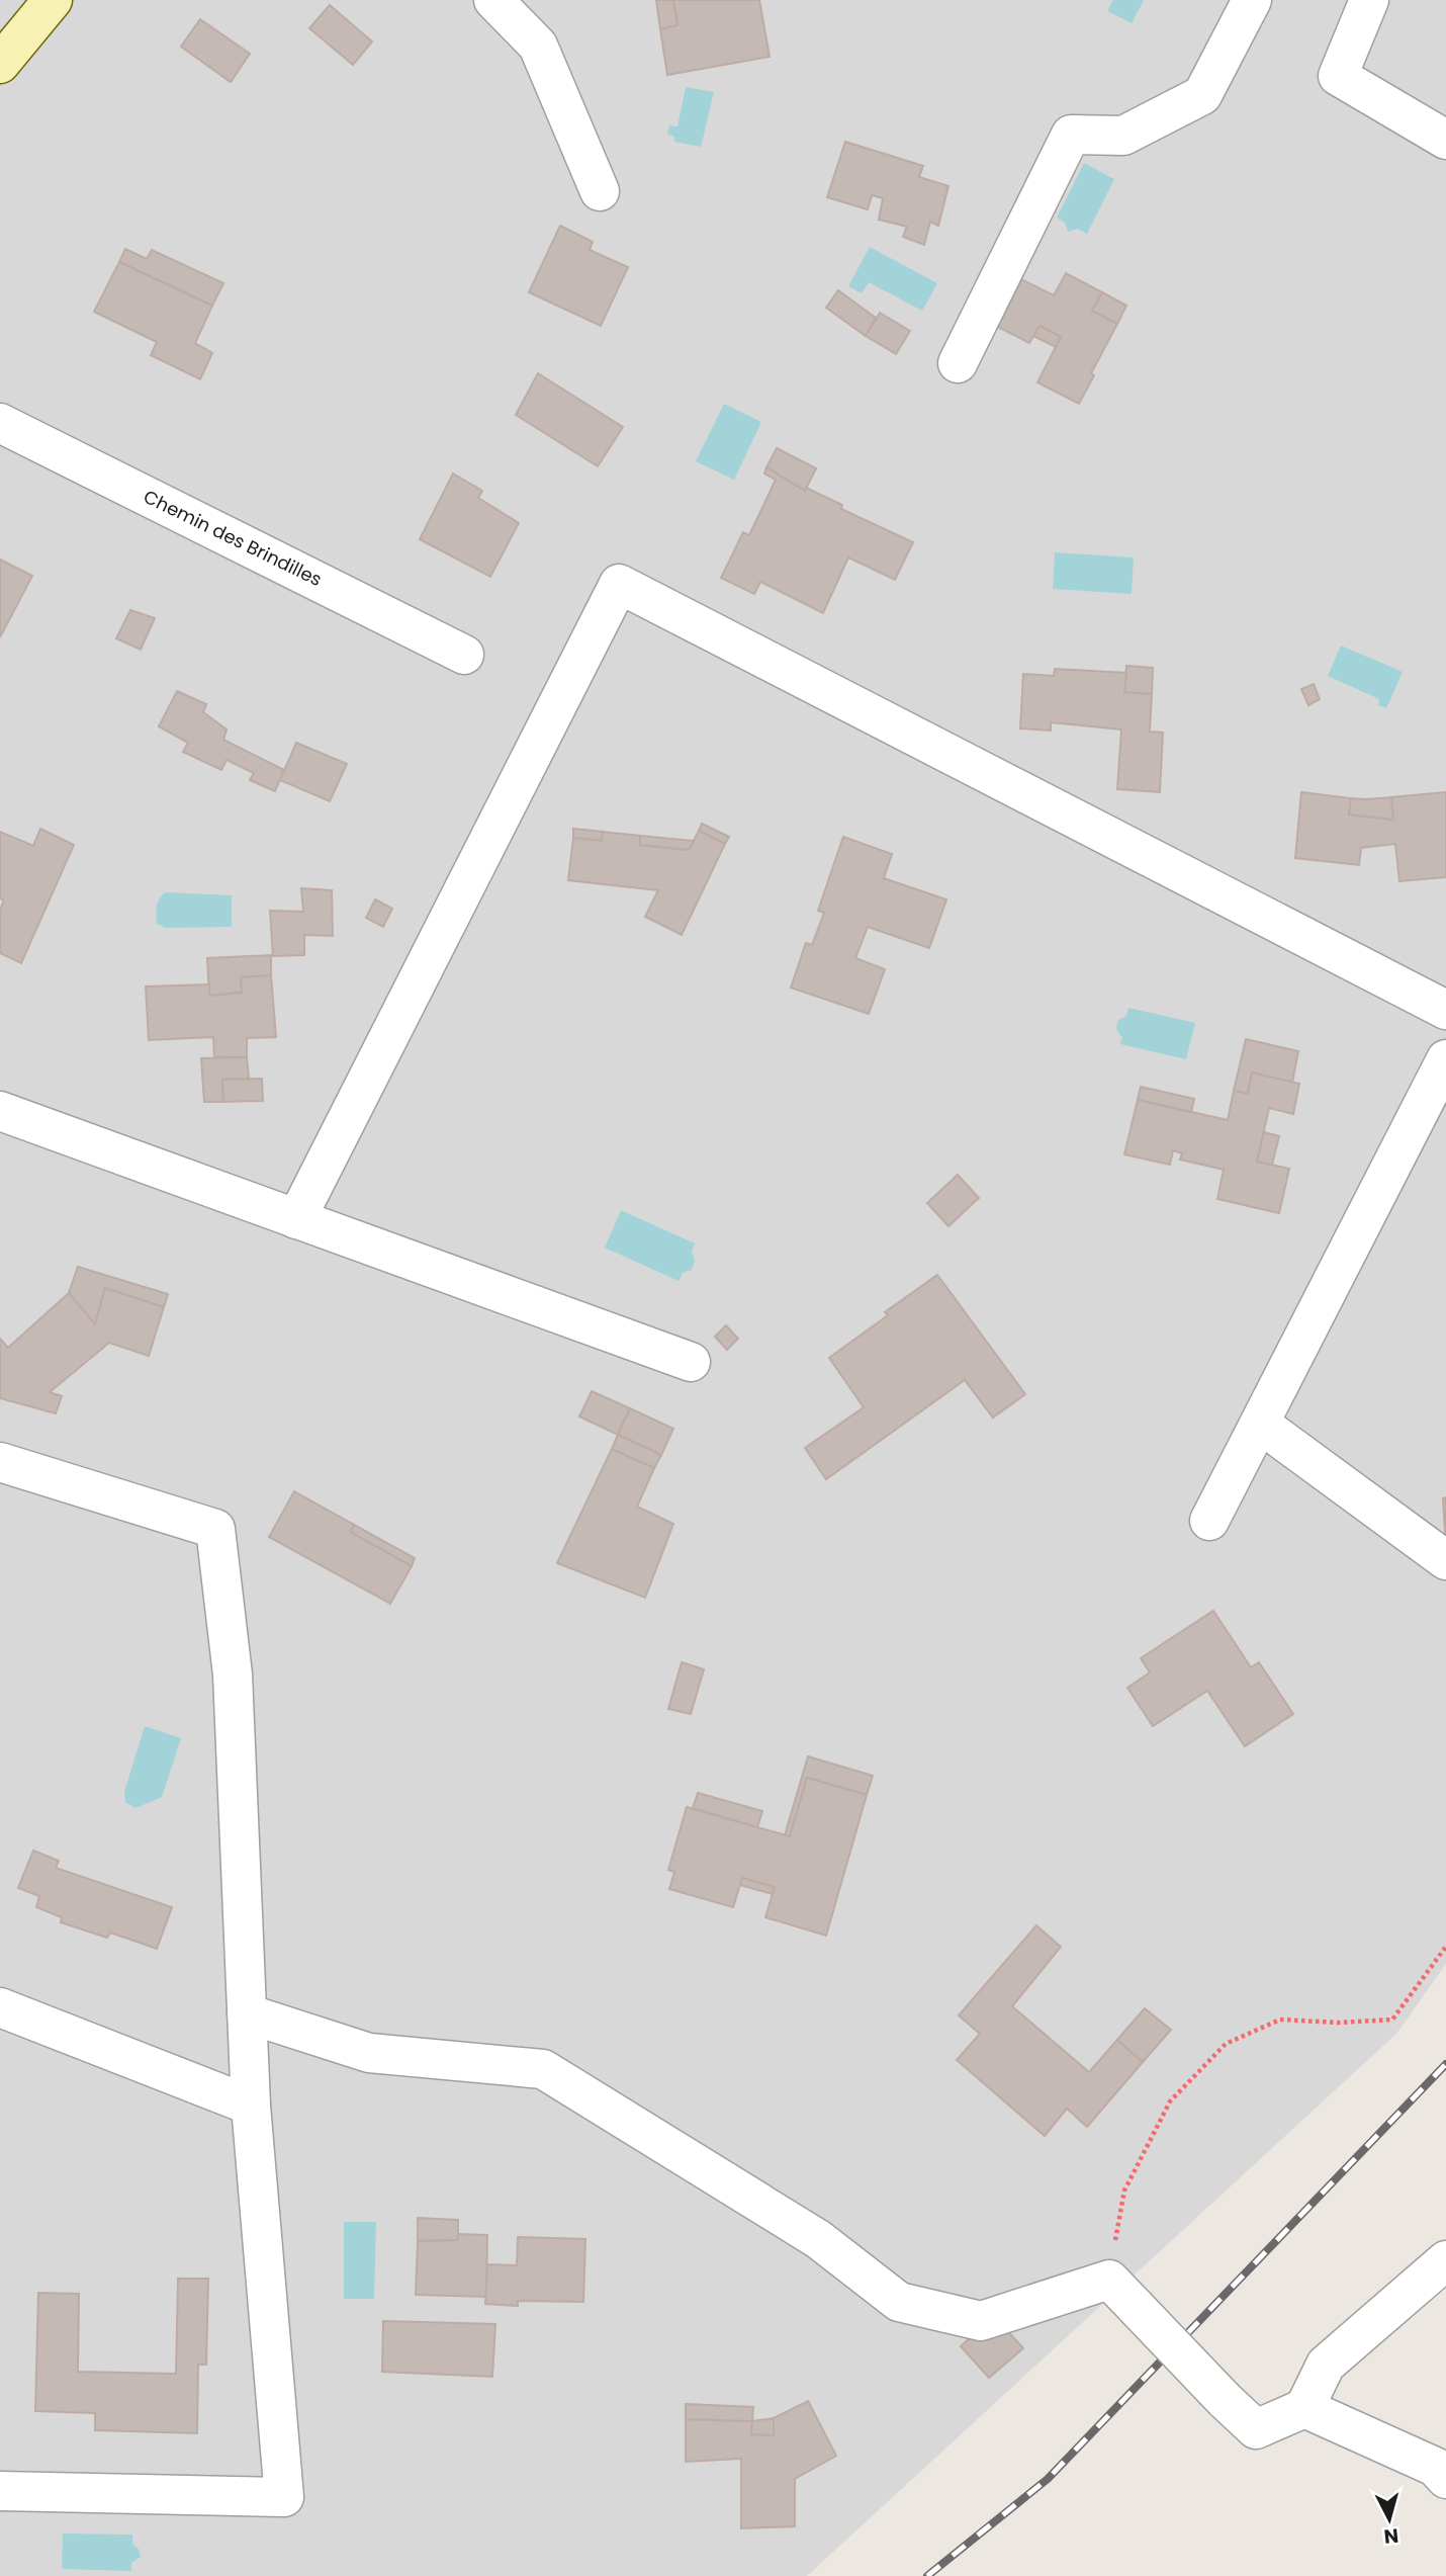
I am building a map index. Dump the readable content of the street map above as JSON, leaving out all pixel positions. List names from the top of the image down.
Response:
{
  "streets": {
    "street": ["Chemin des Brindilles"]
  },
  "north": "bottom"
}
